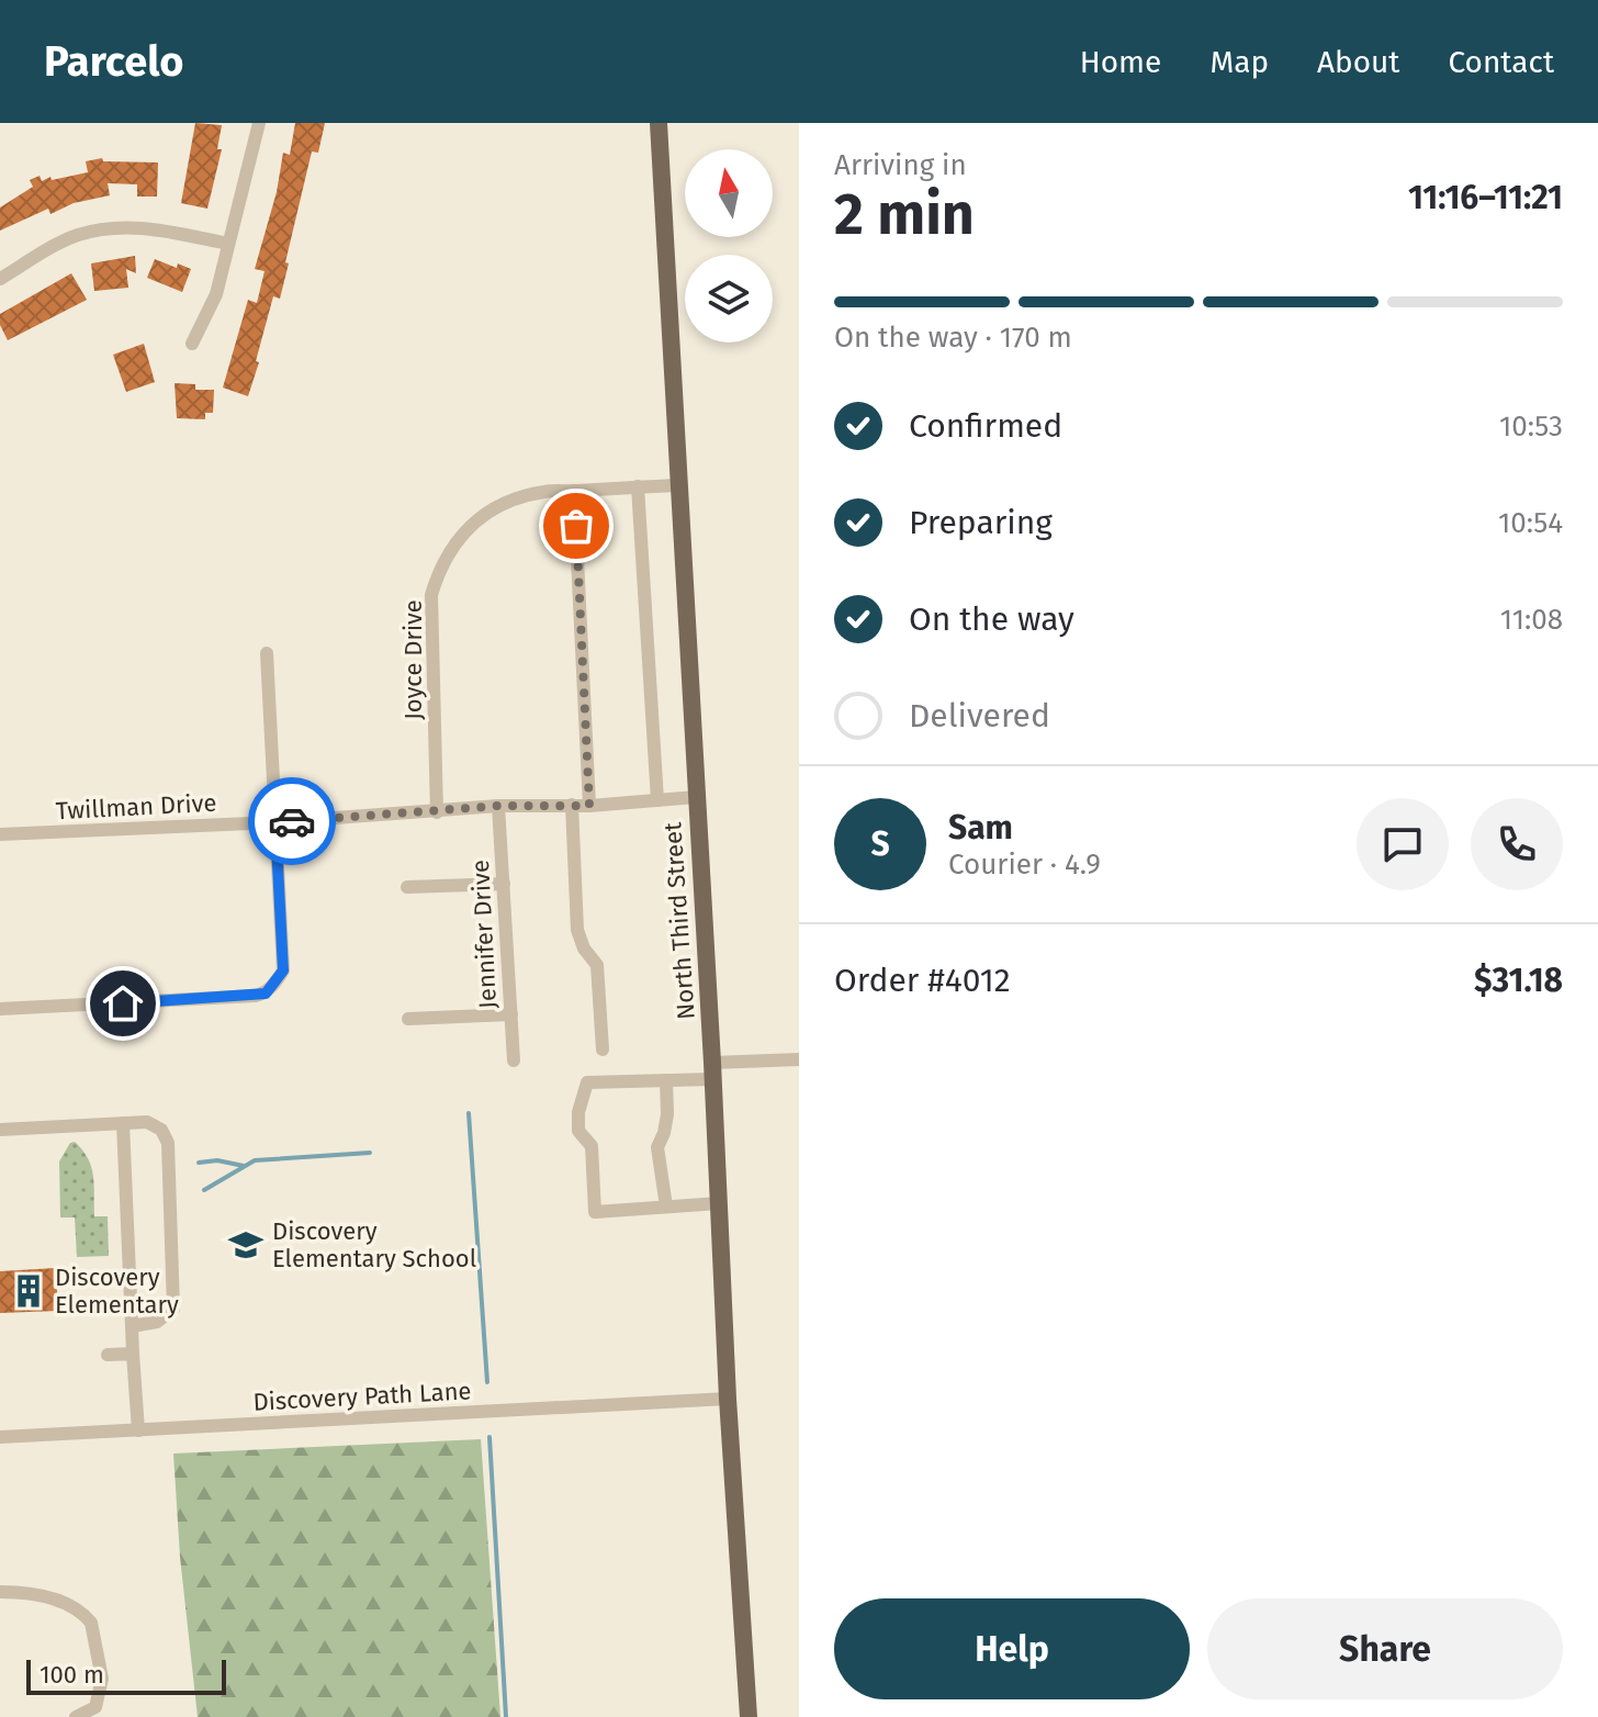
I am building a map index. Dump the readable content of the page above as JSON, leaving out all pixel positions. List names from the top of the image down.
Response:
{
  "streets": {
    "main road": ["North Third Street"],
    "street": [
      "Joyce Drive",
      "Twillman Drive",
      "Jennifer Drive",
      "Discovery Path Lane"
    ]
  },
  "crossings": [
    ["Joyce Drive", "Twillman Drive"],
    ["Joyce Drive", "North Third Street"],
    ["Twillman Drive", "North Third Street"],
    ["Twillman Drive", "Jennifer Drive"],
    ["North Third Street", "Discovery Path Lane"]
  ],
  "places": {
    "school or university": ["Discovery Elementary School"],
    "building": ["Discovery Elementary"]
  },
  "scale_bar": "100 m",
  "north": "top",
  "page": {
    "header": "Parcelo",
    "nav": [
      "Home",
      "Map",
      "About",
      "Contact"
    ],
    "heading": ["2 min", "Arriving in", "11:16–11:21"],
    "panel": [
      "Sam",
      "Courier · 4.9",
      "Order #4012",
      "$31.18"
    ],
    "bar": "On the way · 170 m",
    "list": [
      ["Confirmed", "10:53"],
      ["Preparing", "10:54"],
      ["On the way", "11:08"],
      "Delivered"
    ],
    "round": "S",
    "buttons": ["Help", "Share"],
    "scale": "100 m"
  }
}
